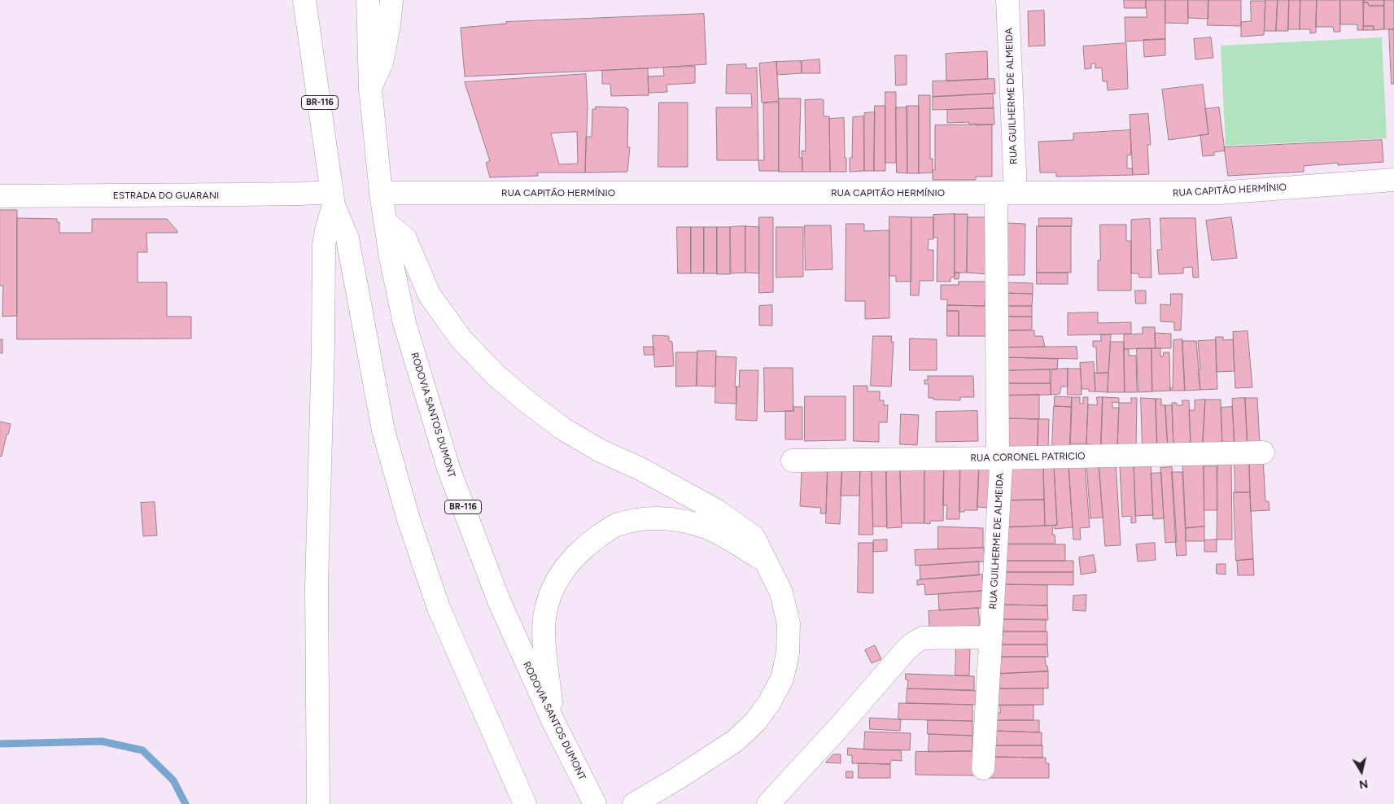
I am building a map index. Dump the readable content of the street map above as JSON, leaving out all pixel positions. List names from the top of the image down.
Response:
{
  "streets": {
    "main road": [
      "RUA GUILHERME DE ALMEIDA",
      "BR-116",
      "RUA CAPITÃO HERMÍNIO",
      "ESTRADA DO GUARANI",
      "RODOVIA SANTOS DUMONT",
      "RUA CORONEL PATRICIO"
    ]
  },
  "crossings": [
    ["RUA GUILHERME DE ALMEIDA", "RUA CAPITÃO HERMÍNIO"],
    ["RUA GUILHERME DE ALMEIDA", "RUA CORONEL PATRICIO"],
    ["BR-116", "ESTRADA DO GUARANI"],
    ["RUA CAPITÃO HERMÍNIO", "RODOVIA SANTOS DUMONT"]
  ],
  "north": "bottom"
}
